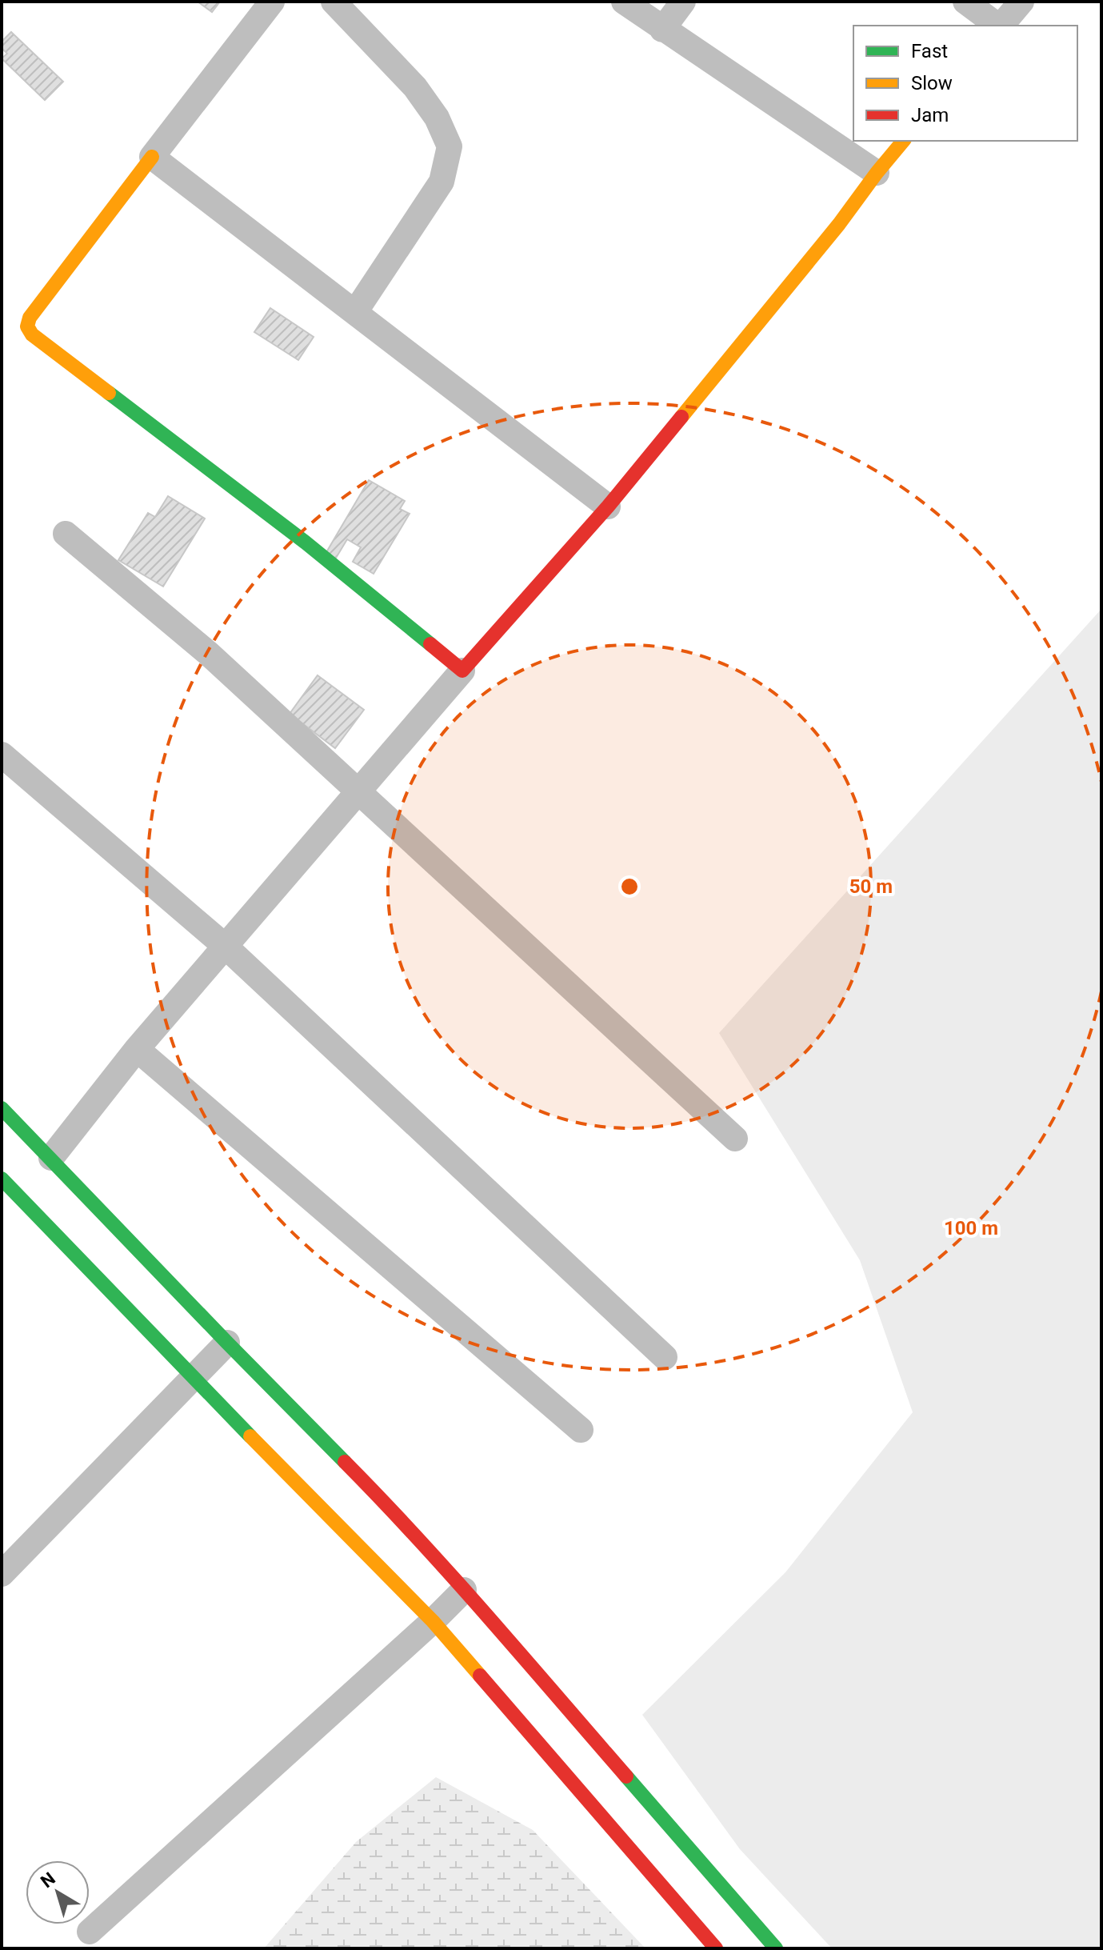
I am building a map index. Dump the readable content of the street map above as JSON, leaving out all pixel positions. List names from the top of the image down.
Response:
{
  "legend": ["Fast", "Slow", "Jam"],
  "north": "top left",
  "rings": ["50 m", "100 m"]
}
